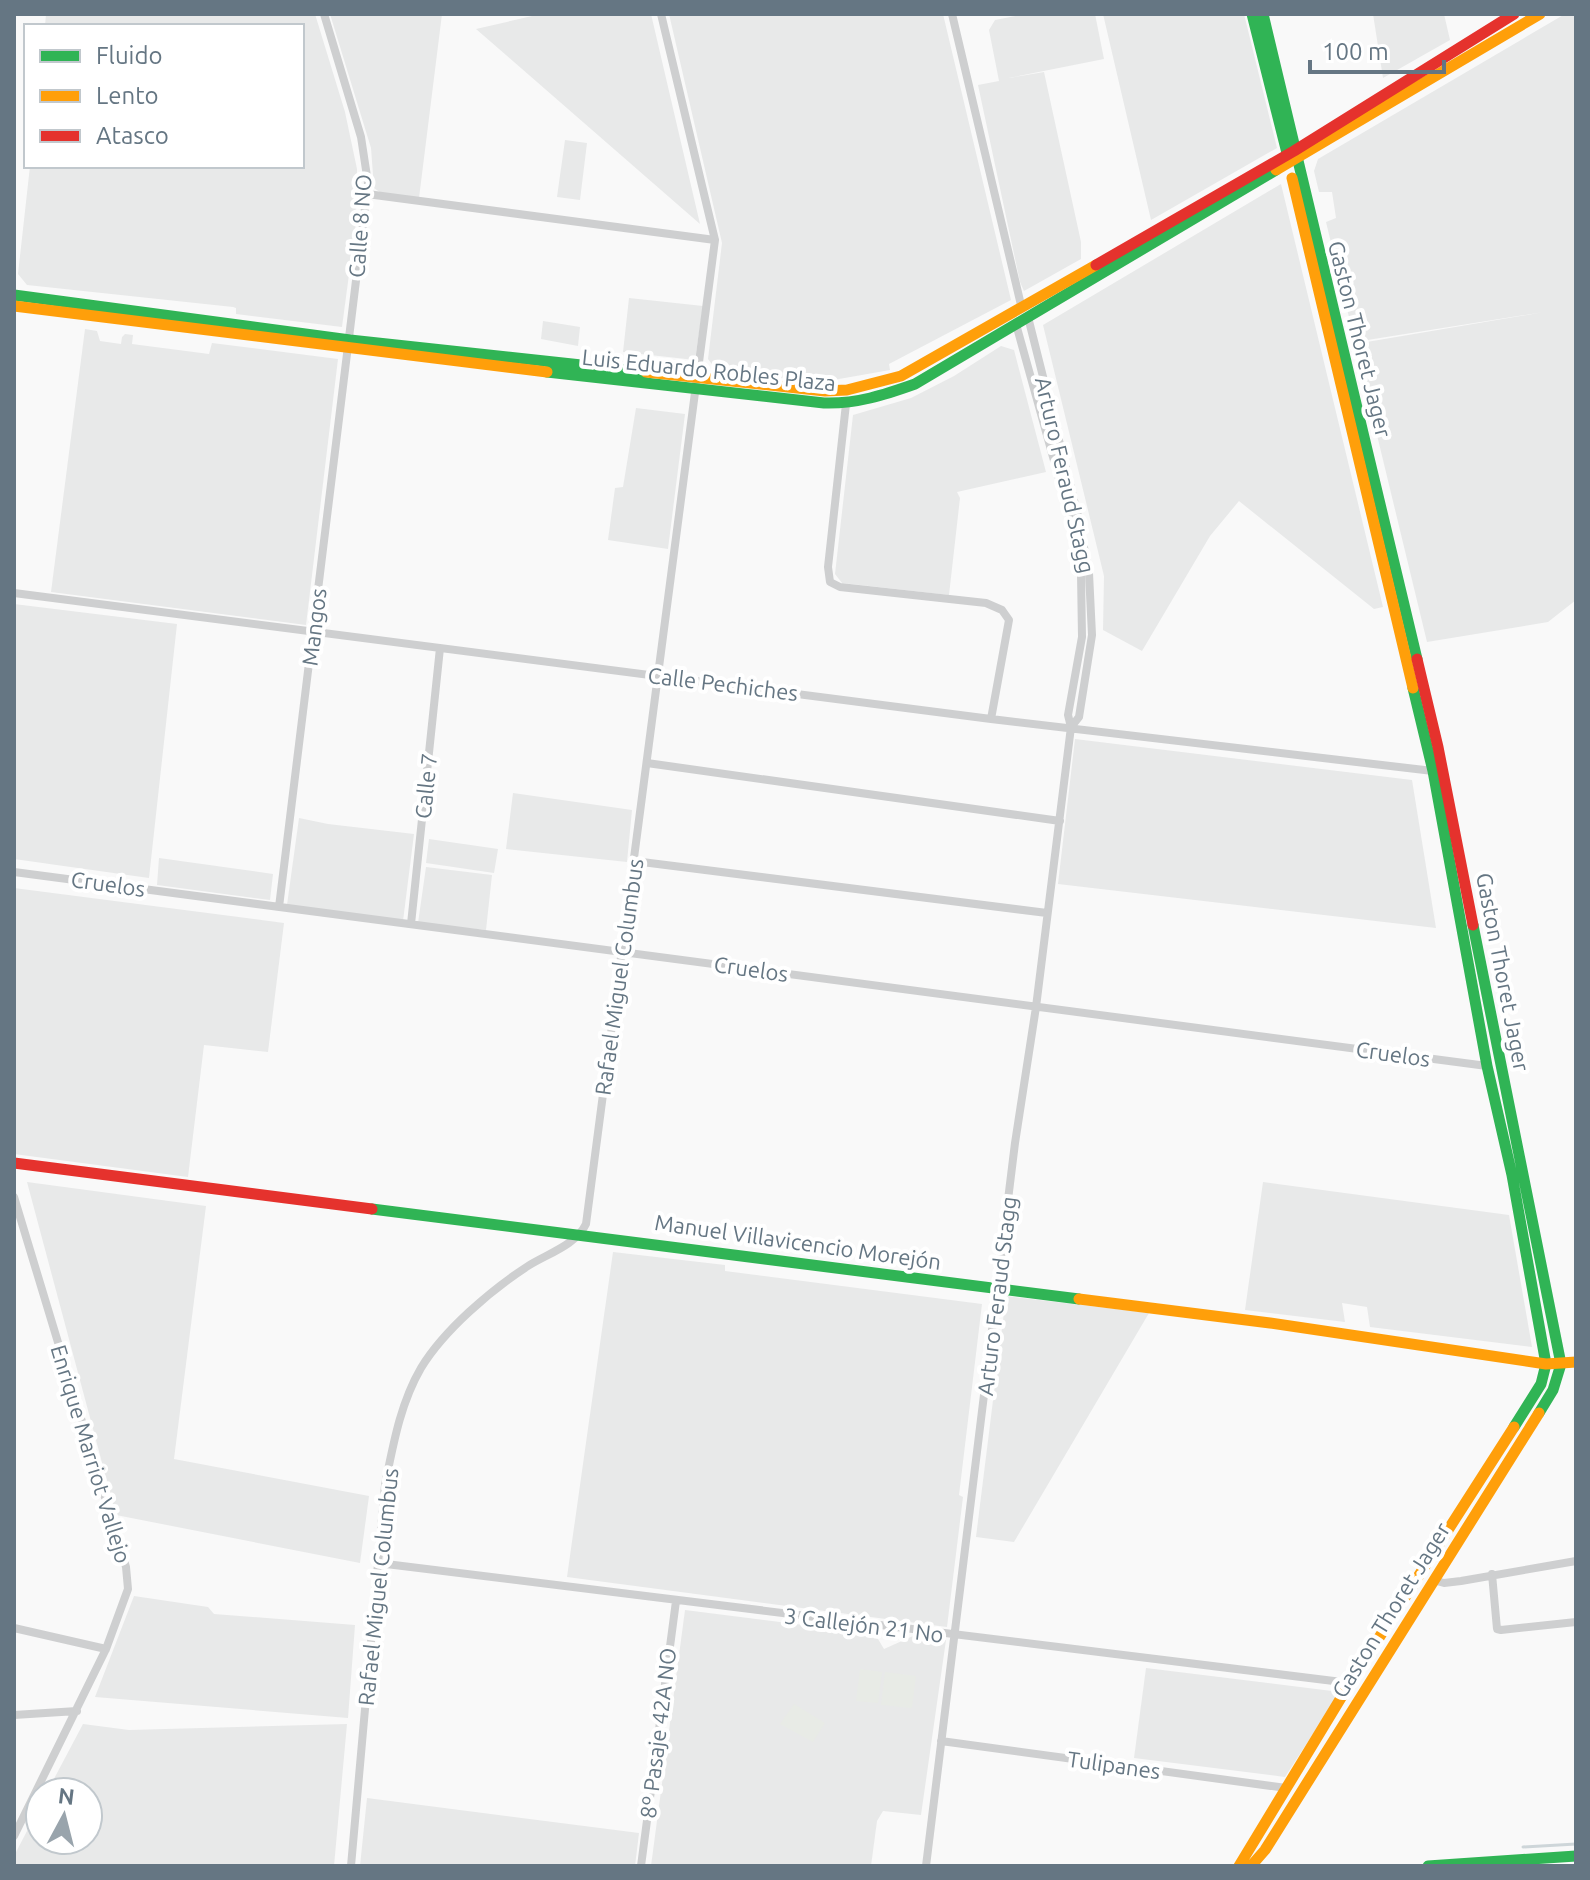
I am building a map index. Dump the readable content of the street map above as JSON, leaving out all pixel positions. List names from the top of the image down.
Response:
{
  "streets": {
    "street": [
      "Calle 8 NO",
      "Gaston Thoret Jager",
      "Luis Eduardo Robles Plaza",
      "Arturo Feraud Stagg",
      "Mangos",
      "Calle Pechiches",
      "Calle 7",
      "Cruelos",
      "Rafael Miguel Columbus",
      "Manuel Villavicencio Morejón",
      "Enrique Marriot Vallejo",
      "3 Callejón 21 No",
      "8º Pasaje 42A NO",
      "Tulipanes"
    ]
  },
  "crossings": [
    ["Calle 8 NO", "Luis Eduardo Robles Plaza"],
    ["Calle 8 NO", "Mangos"],
    ["Gaston Thoret Jager", "Luis Eduardo Robles Plaza"],
    ["Gaston Thoret Jager", "Calle Pechiches"],
    ["Gaston Thoret Jager", "Cruelos"],
    ["Gaston Thoret Jager", "Manuel Villavicencio Morejón"],
    ["Gaston Thoret Jager", "3 Callejón 21 No"],
    ["Gaston Thoret Jager", "Tulipanes"],
    ["Luis Eduardo Robles Plaza", "Arturo Feraud Stagg"],
    ["Luis Eduardo Robles Plaza", "Mangos"],
    ["Luis Eduardo Robles Plaza", "Rafael Miguel Columbus"],
    ["Arturo Feraud Stagg", "Calle Pechiches"],
    ["Arturo Feraud Stagg", "Cruelos"],
    ["Arturo Feraud Stagg", "Manuel Villavicencio Morejón"],
    ["Arturo Feraud Stagg", "3 Callejón 21 No"],
    ["Arturo Feraud Stagg", "Tulipanes"],
    ["Mangos", "Calle Pechiches"],
    ["Mangos", "Cruelos"],
    ["Calle Pechiches", "Calle 7"],
    ["Calle Pechiches", "Rafael Miguel Columbus"],
    ["Calle 7", "Cruelos"],
    ["Cruelos", "Rafael Miguel Columbus"],
    ["Rafael Miguel Columbus", "Manuel Villavicencio Morejón"],
    ["Rafael Miguel Columbus", "3 Callejón 21 No"],
    ["3 Callejón 21 No", "8º Pasaje 42A NO"]
  ],
  "legend": ["Fluido", "Lento", "Atasco"],
  "scale_bar": "100 m",
  "north": "top"
}
